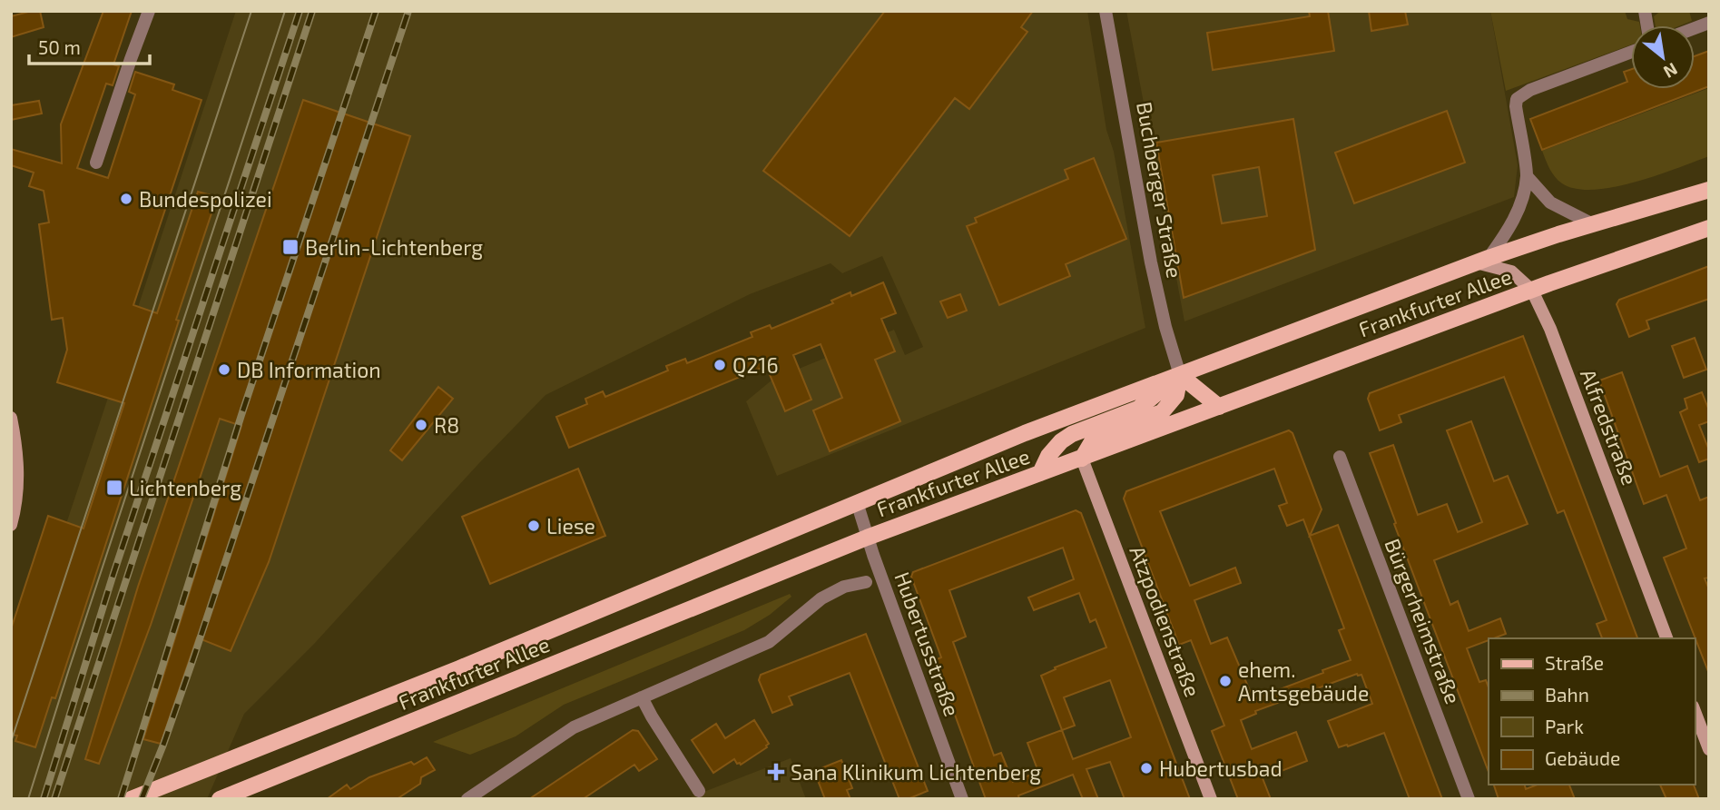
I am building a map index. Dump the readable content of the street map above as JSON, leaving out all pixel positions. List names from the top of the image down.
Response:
{
  "streets": {
    "main road": ["Frankfurter Allee"],
    "street": [
      "Buchberger Straße",
      "Alfredstraße",
      "Atzpodienstraße",
      "Bürgerheimstraße",
      "Hubertusstraße"
    ]
  },
  "crossings": [
    ["Buchberger Straße", "Frankfurter Allee"],
    ["Frankfurter Allee", "Alfredstraße"],
    ["Frankfurter Allee", "Atzpodienstraße"],
    ["Frankfurter Allee", "Hubertusstraße"]
  ],
  "places": {
    "other": [
      "Bundespolizei",
      "Q216",
      "DB Information",
      "R8",
      "Liese",
      "ehem. Amtsgebäude",
      "Hubertusbad"
    ],
    "transit": ["Berlin-Lichtenberg", "Lichtenberg"],
    "health": ["Sana Klinikum Lichtenberg"]
  },
  "legend": [
    "Straße",
    "Bahn",
    "Park",
    "Gebäude"
  ],
  "scale_bar": "50 m",
  "north": "bottom right"
}
